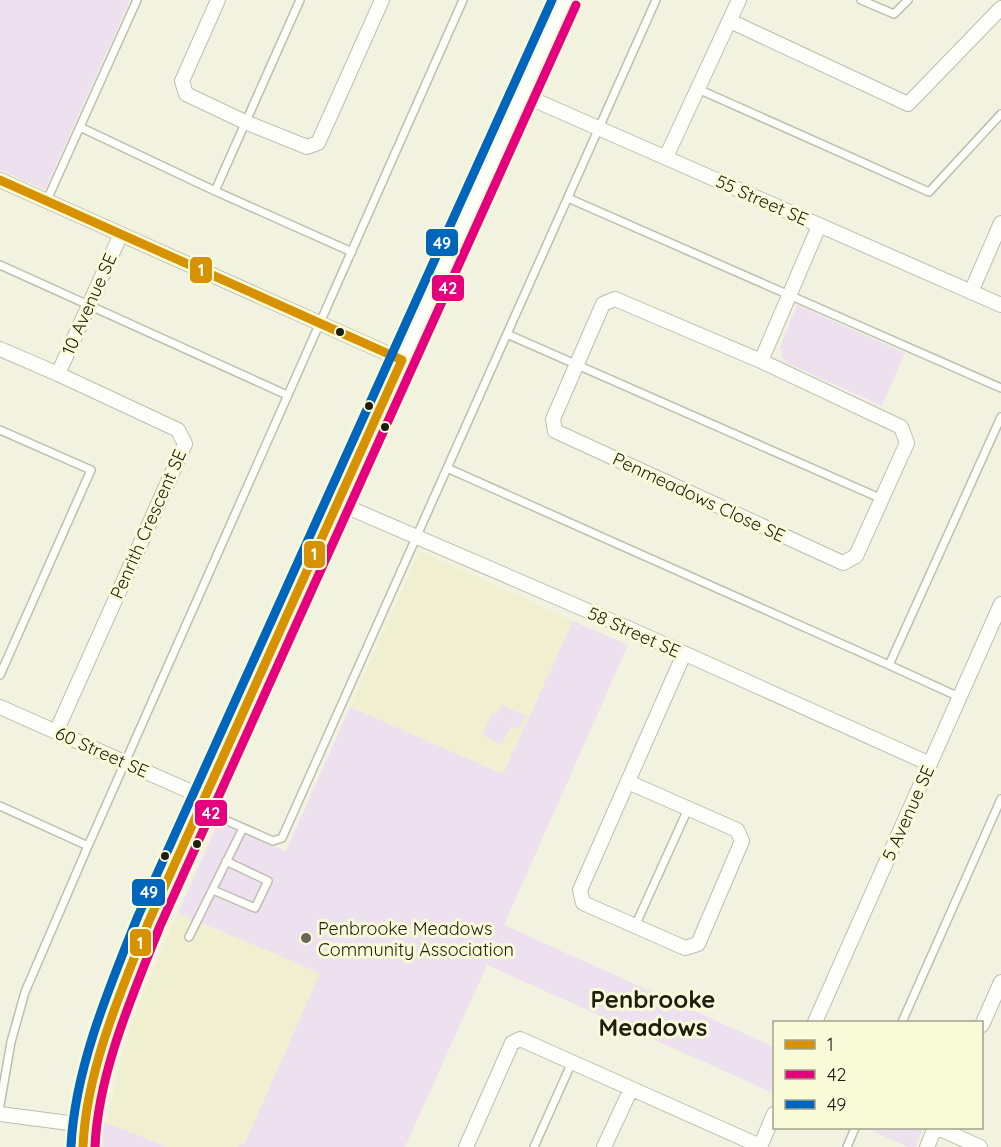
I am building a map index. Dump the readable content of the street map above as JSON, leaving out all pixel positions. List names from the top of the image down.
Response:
{
  "streets": {
    "street": [
      "55 Street SE",
      "10 Avenue SE",
      "Penmeadows Close SE",
      "Penrith Crescent SE",
      "58 Street SE",
      "60 Street SE",
      "5 Avenue SE"
    ]
  },
  "crossings": [
    ["10 Avenue SE", "Penrith Crescent SE"],
    ["Penrith Crescent SE", "60 Street SE"],
    ["58 Street SE", "5 Avenue SE"]
  ],
  "districts": ["Penbrooke Meadows"],
  "places": ["Penbrooke Meadows Community Association"],
  "lines": ["transit line 49", "transit line 42", "transit line 1"],
  "legend": ["1", "42", "49"]
}
